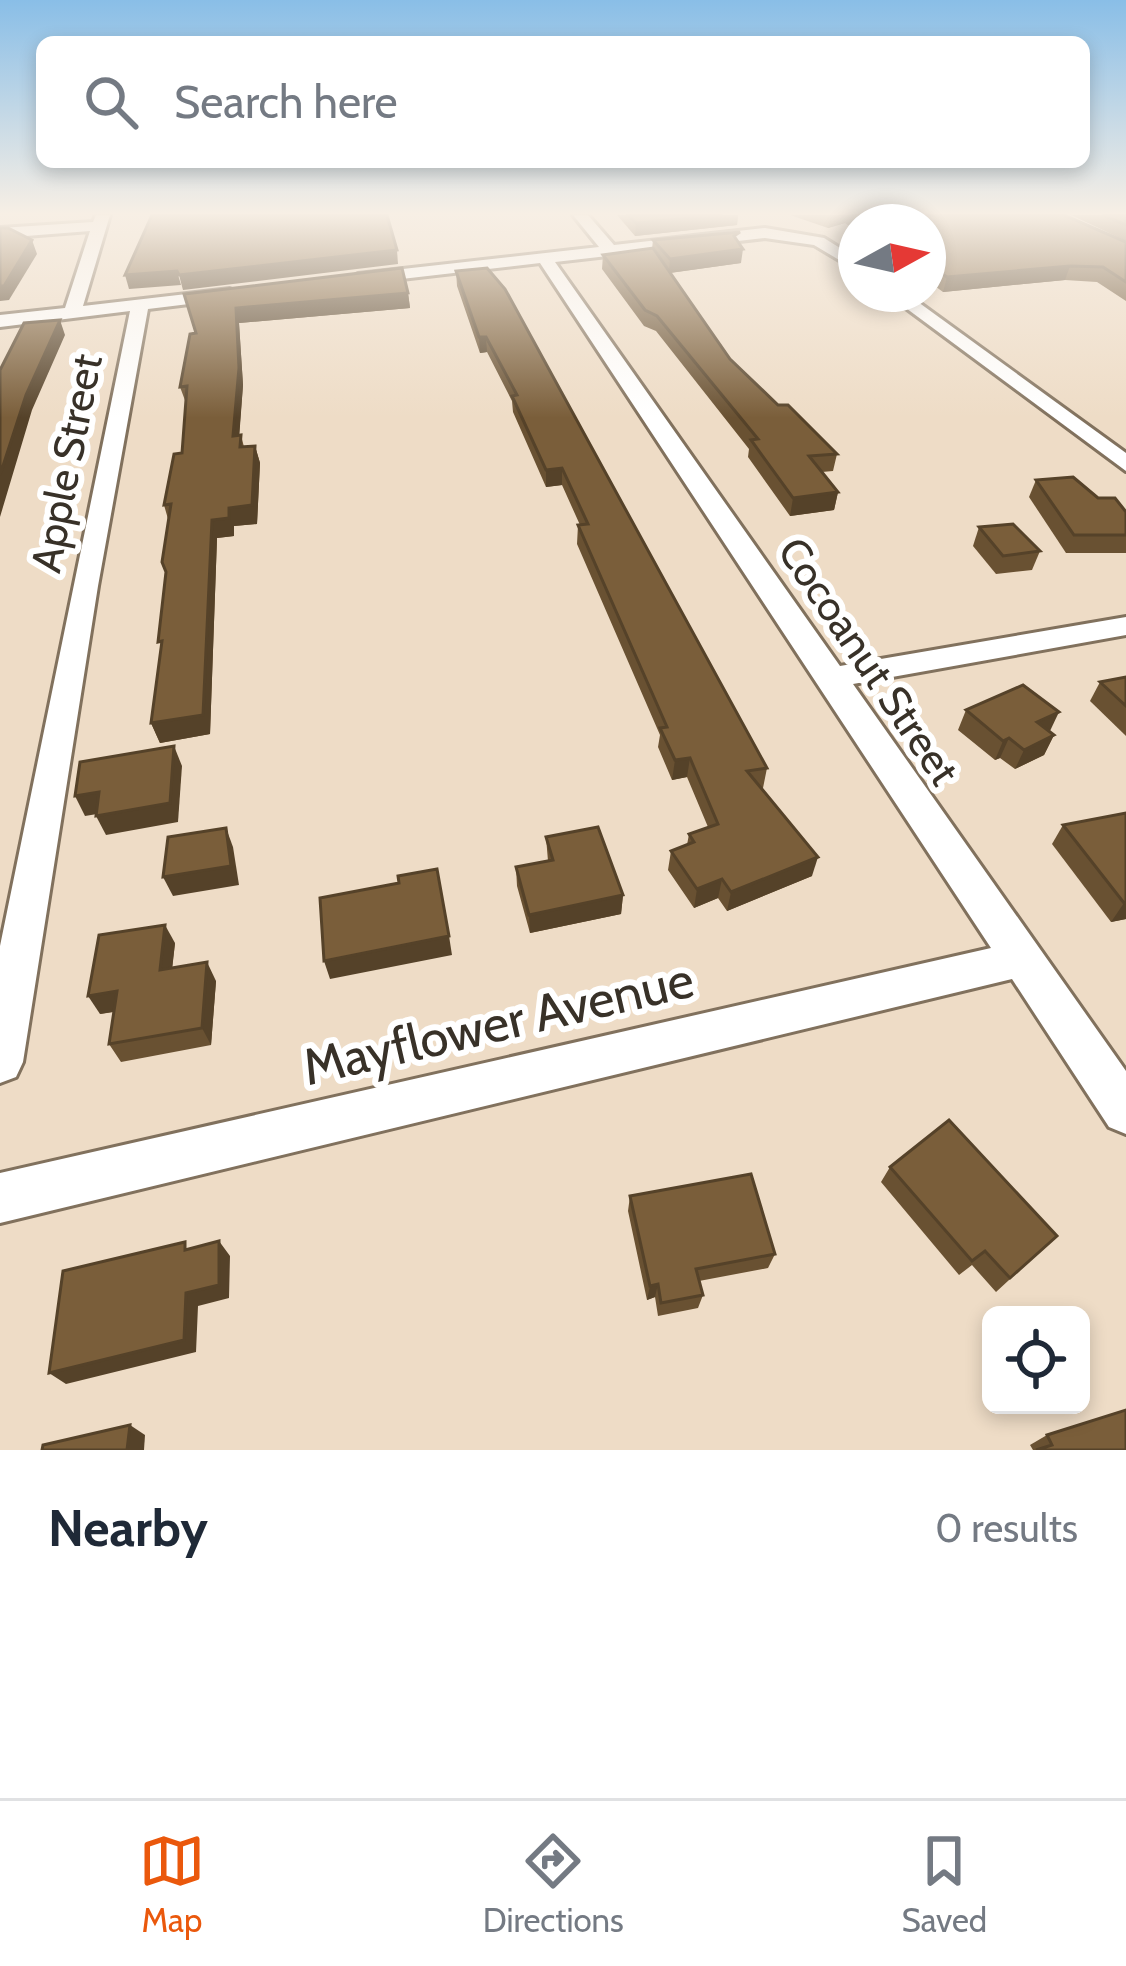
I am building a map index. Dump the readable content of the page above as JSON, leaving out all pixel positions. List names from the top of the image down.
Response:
{
  "streets": {
    "street": ["Apple Street", "Cocoanut Street", "Mayflower Avenue"]
  },
  "crossings": [
    ["Cocoanut Street", "Mayflower Avenue"]
  ],
  "north": "right",
  "page": {
    "search": "Search here",
    "heading": ["Nearby", "0 results"],
    "nav": ["Map", "Directions", "Saved"]
  }
}
